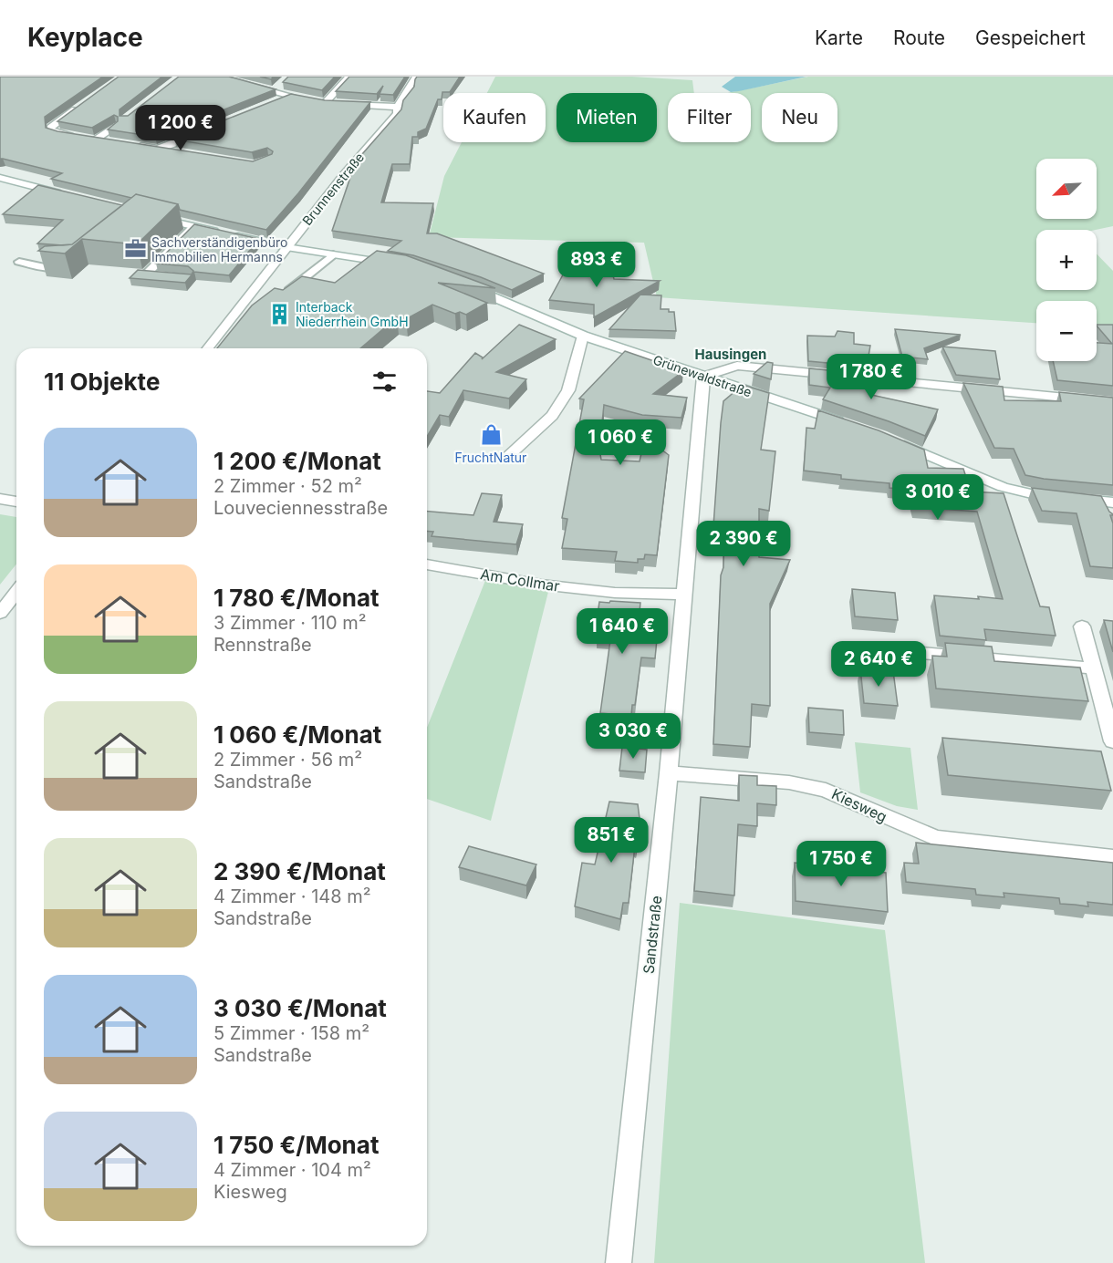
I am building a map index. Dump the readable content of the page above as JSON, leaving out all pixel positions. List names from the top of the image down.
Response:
{
  "streets": {
    "street": [
      "Brunnenstraße",
      "Grünewaldstraße",
      "Am Collmar",
      "Kiesweg",
      "Sandstraße"
    ]
  },
  "crossings": [
    ["Grünewaldstraße", "Sandstraße"],
    ["Am Collmar", "Sandstraße"],
    ["Kiesweg", "Sandstraße"]
  ],
  "districts": ["Hausingen"],
  "places": {
    "office": ["Sachverständigenbüro Immobilien Hermanns"],
    "building": ["Interback Niederrhein GmbH"],
    "shop": ["FruchtNatur"]
  },
  "north": "bottom left",
  "page": {
    "header": "Keyplace",
    "nav": ["Karte", "Route", "Gespeichert"],
    "chip": [
      "Kaufen",
      "Mieten",
      "Filter",
      "Neu"
    ],
    "price": [
      "1 200 €",
      "893 €",
      "1 780 €",
      "1 060 €",
      "3 010 €",
      "2 390 €",
      "1 640 €",
      "2 640 €",
      "3 030 €",
      "851 €",
      "1 750 €"
    ],
    "map_buttons": ["+", "−"],
    "heading": "11 Objekte",
    "list": [
      {
        "name": "1 200 €/Monat",
        "note": "2 Zimmer · 52 m² · Louveciennesstraße"
      },
      {
        "name": "1 780 €/Monat",
        "note": "3 Zimmer · 110 m² · Rennstraße"
      },
      {
        "name": "1 060 €/Monat",
        "note": "2 Zimmer · 56 m² · Sandstraße"
      },
      {
        "name": "2 390 €/Monat",
        "note": "4 Zimmer · 148 m² · Sandstraße"
      },
      {
        "name": "3 030 €/Monat",
        "note": "5 Zimmer · 158 m² · Sandstraße"
      },
      {
        "name": "1 750 €/Monat",
        "note": "4 Zimmer · 104 m² · Kiesweg"
      }
    ]
  }
}
